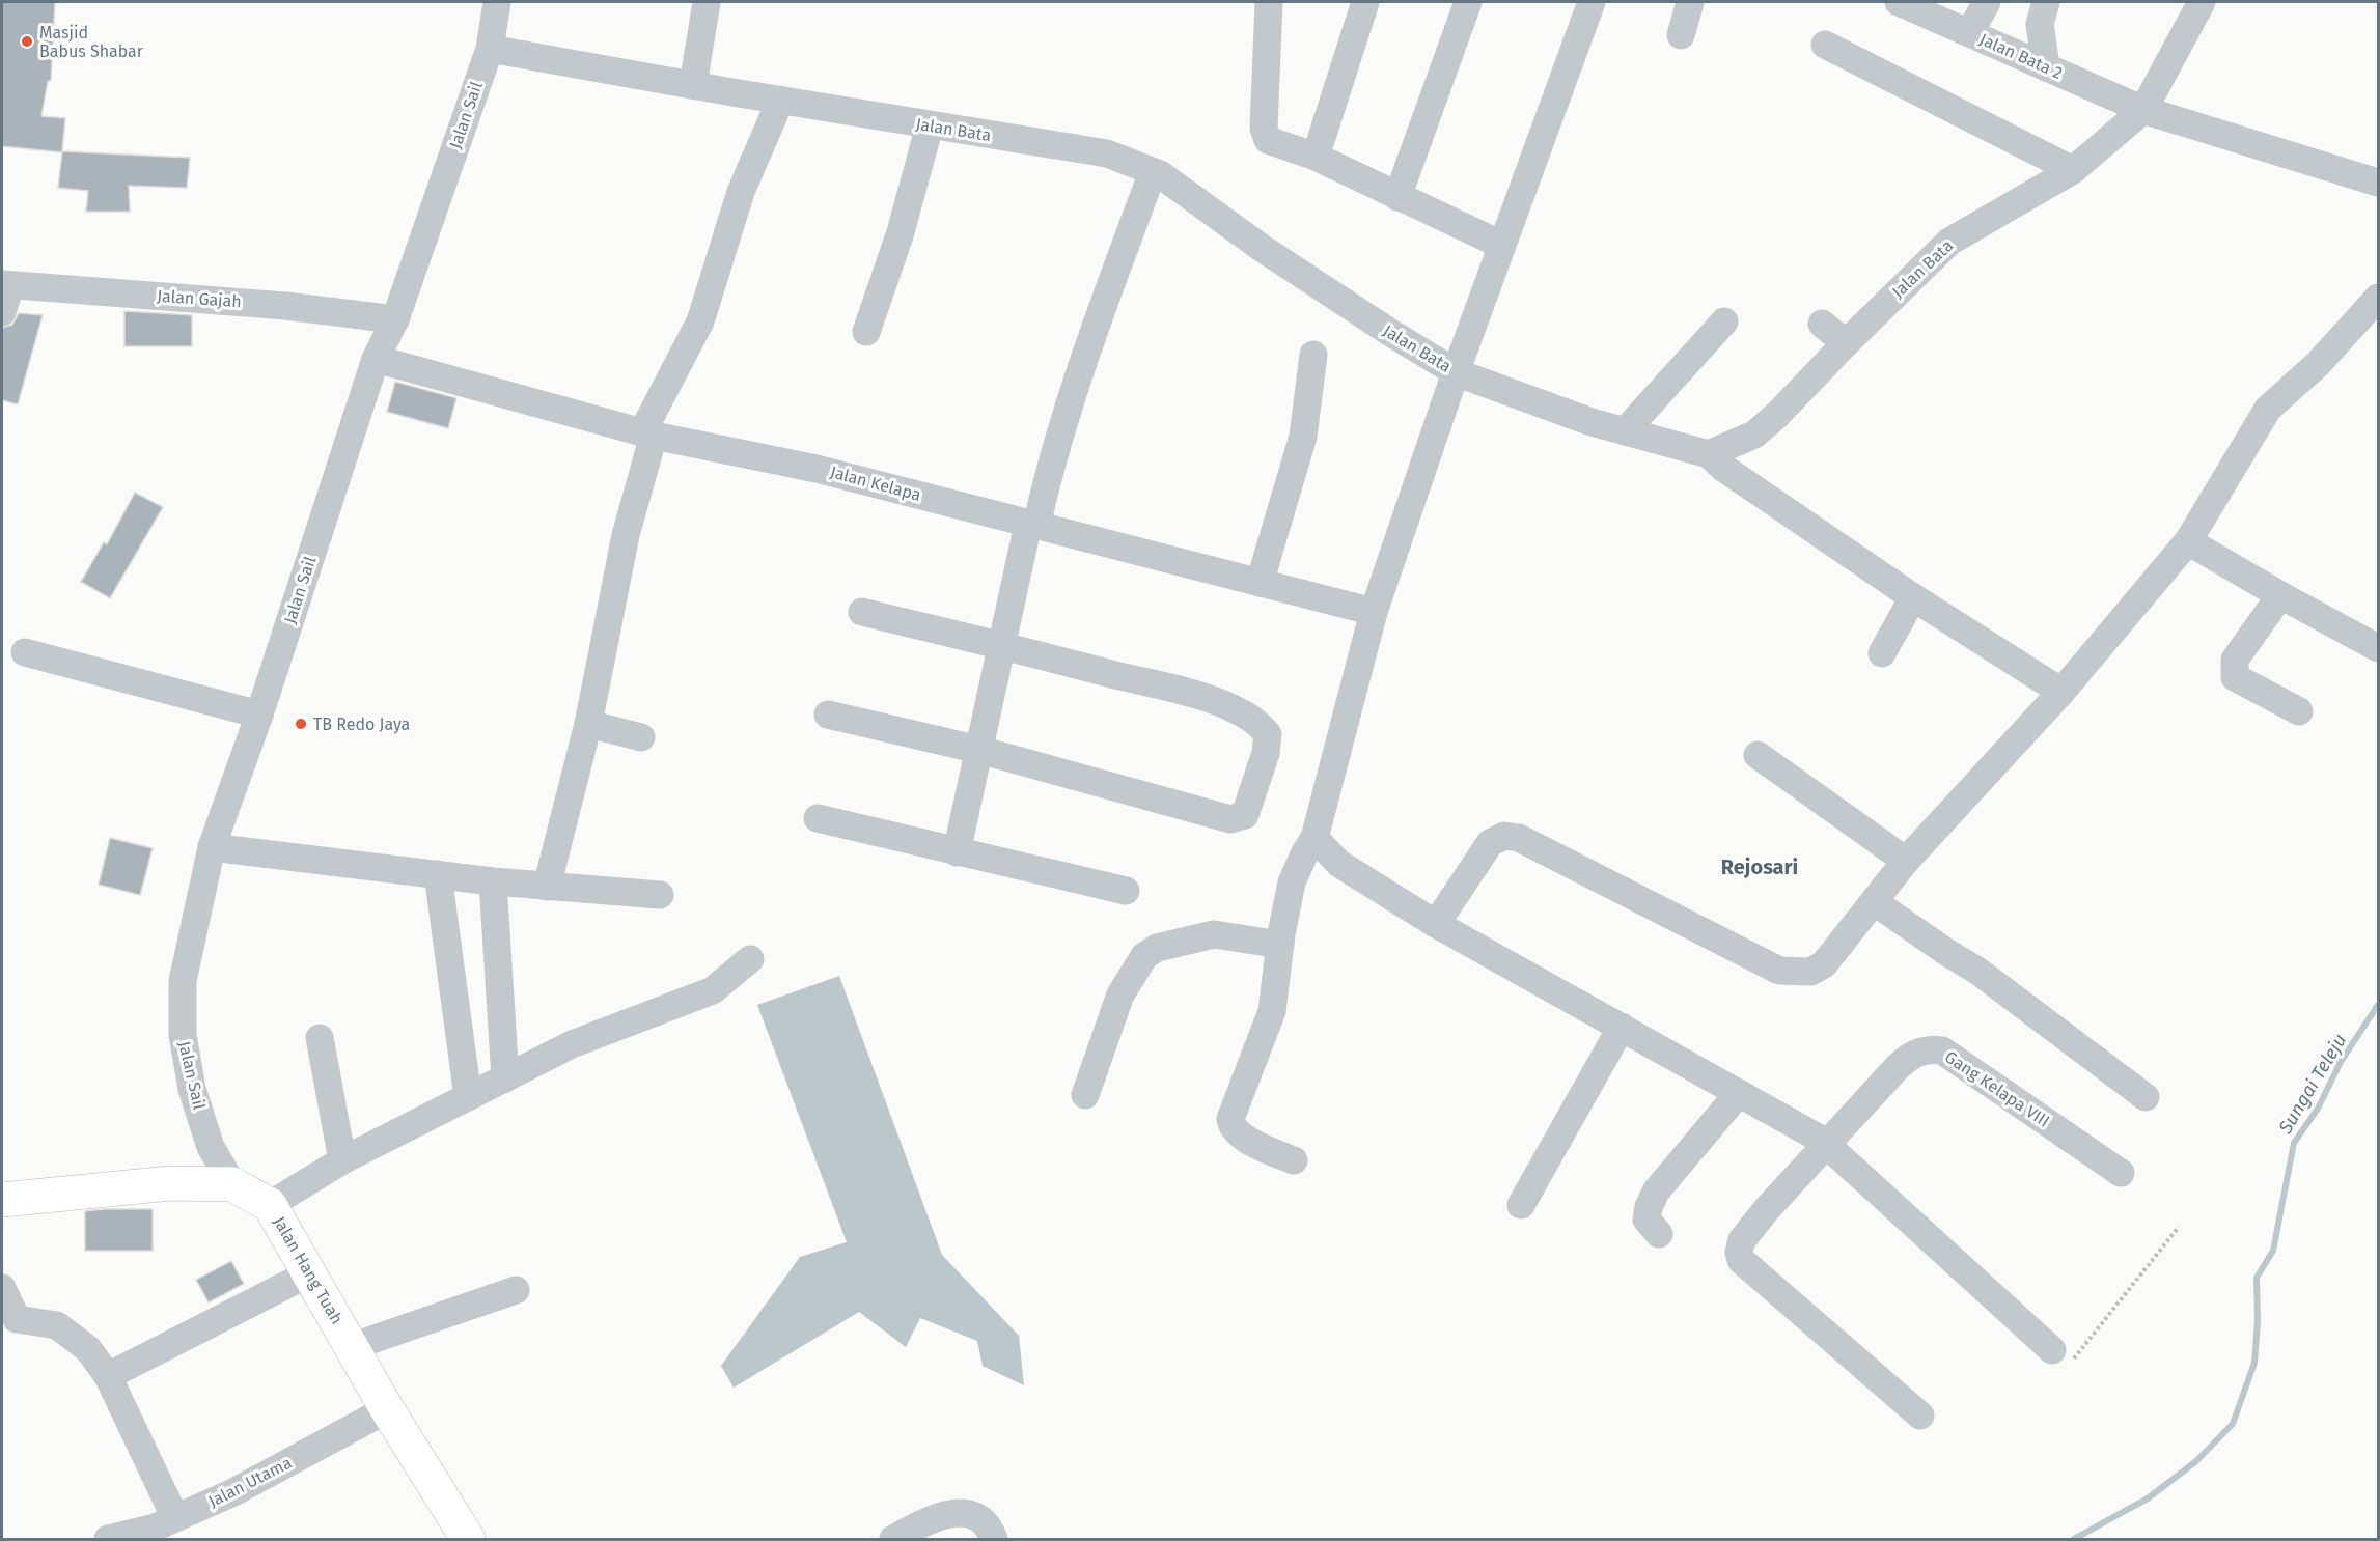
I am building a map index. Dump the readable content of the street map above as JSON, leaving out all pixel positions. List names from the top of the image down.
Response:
{
  "streets": {
    "main road": ["Jalan Hang Tuah"],
    "street": [
      "Jalan Bata 2",
      "Jalan Sail",
      "Jalan Bata",
      "Jalan Gajah",
      "Jalan Kelapa",
      "Gang Kelapa VIII",
      "Jalan Utama"
    ]
  },
  "crossings": [
    ["Jalan Bata 2", "Jalan Bata"],
    ["Jalan Sail", "Jalan Bata"],
    ["Jalan Sail", "Jalan Gajah"],
    ["Jalan Sail", "Jalan Kelapa"],
    ["Jalan Sail", "Jalan Hang Tuah"],
    ["Jalan Hang Tuah", "Jalan Utama"]
  ],
  "districts": ["Rejosari"],
  "water": ["Sungai Teleju"],
  "places": ["Masjid Babus Shabar", "TB Redo Jaya"]
}
